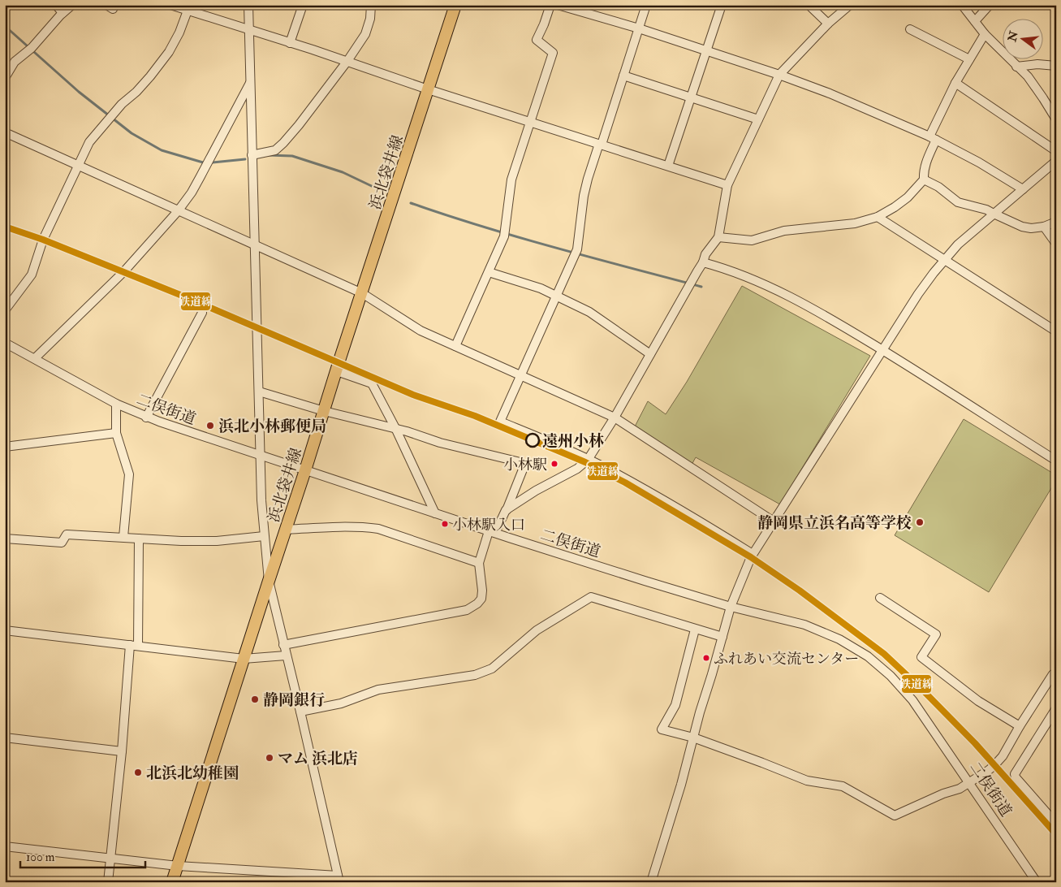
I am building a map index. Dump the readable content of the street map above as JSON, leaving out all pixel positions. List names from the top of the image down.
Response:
{
  "streets": {
    "main road": ["浜北袋井線"],
    "street": ["二俣街道"]
  },
  "crossings": [
    ["浜北袋井線", "二俣街道"]
  ],
  "places": [
    "浜北小林郵便局",
    "遠州小林",
    "小林駅",
    "静岡県立浜名高等学校",
    "小林駅入口",
    "ふれあい交流センター",
    "静岡銀行",
    "マム 浜北店",
    "北浜北幼稚園"
  ],
  "lines": ["transit line 鉄道線"],
  "scale_bar": "100 m",
  "north": "left"
}
